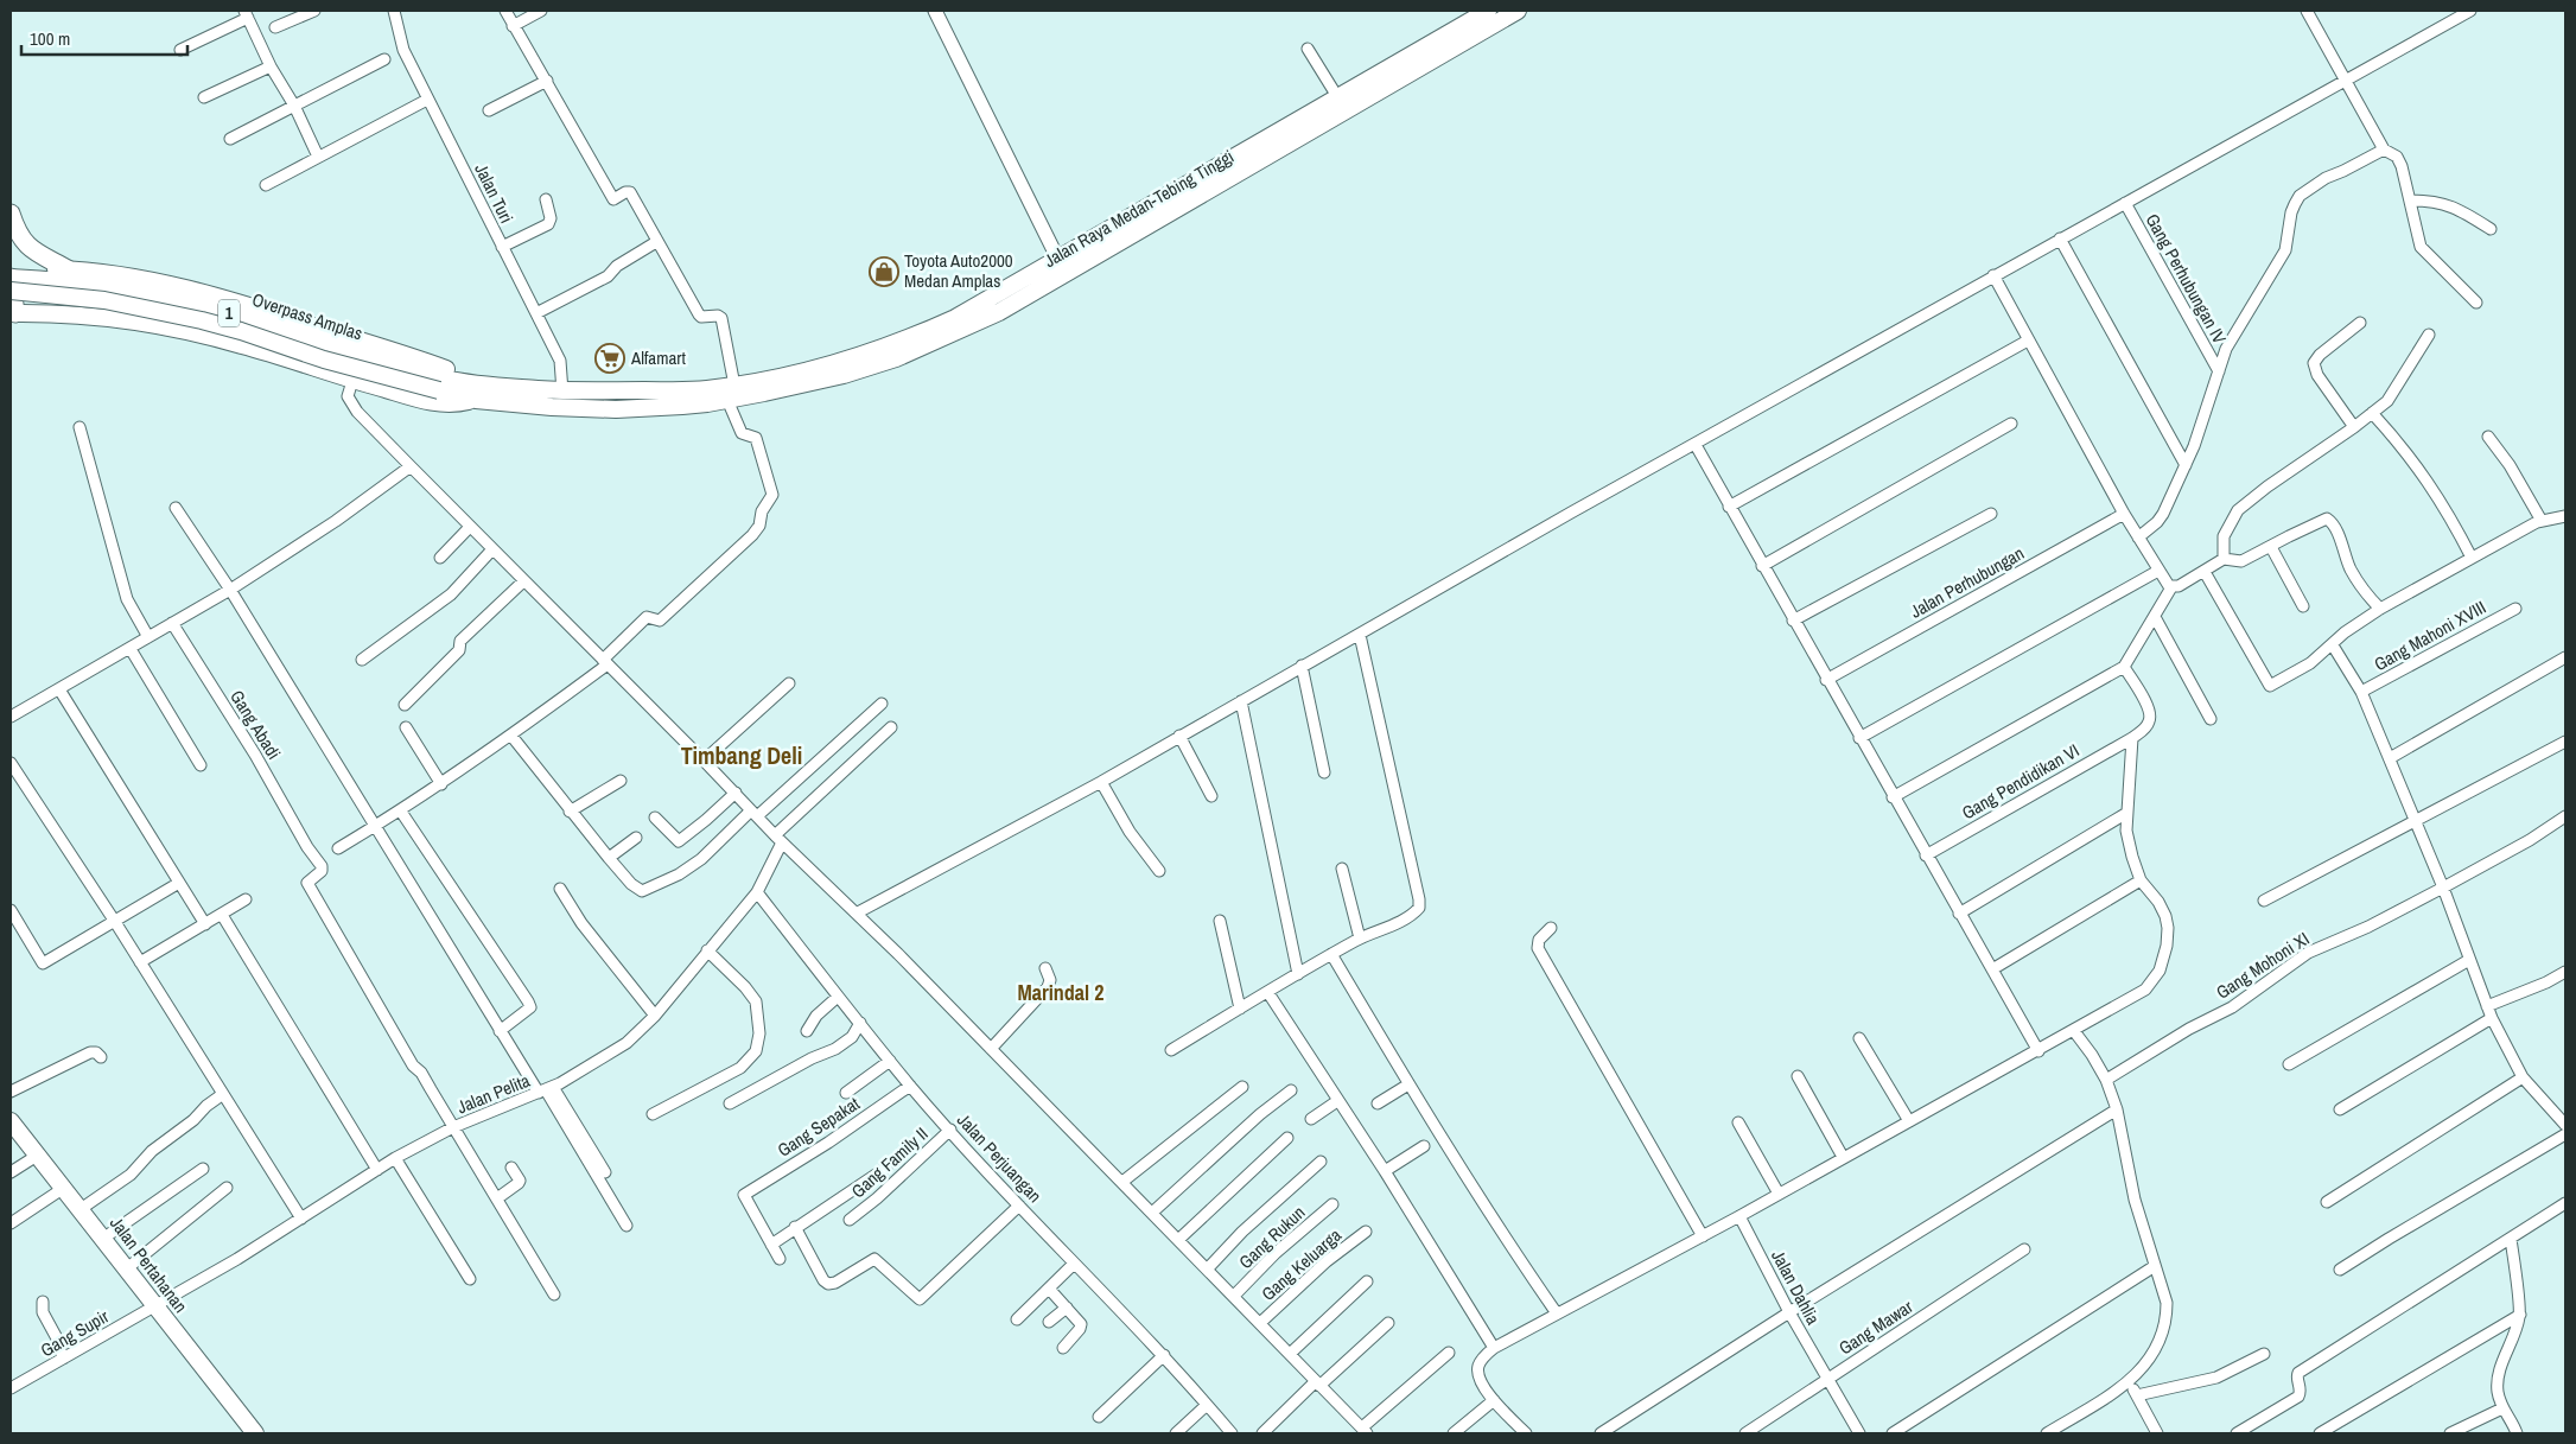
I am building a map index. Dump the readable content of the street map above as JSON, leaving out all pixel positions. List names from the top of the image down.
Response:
{
  "streets": {
    "main road": [
      "Jalan Raya Medan-Tebing Tinggi",
      "1",
      "Overpass Amplas",
      "Jalan Pertahanan"
    ],
    "street": [
      "Jalan Turi",
      "Gang Perhubungan IV",
      "Jalan Perhubungan",
      "Gang Mahoni XVIII",
      "Gang Abadi",
      "Gang Pendidikan VI",
      "Gang Mohoni XI",
      "Jalan Pelita",
      "Gang Sepakat",
      "Jalan Perjuangan",
      "Gang Family II",
      "Gang Rukun",
      "Gang Keluarga",
      "Jalan Dahlia",
      "Gang Mawar",
      "Gang Supir"
    ]
  },
  "crossings": [
    ["Jalan Turi", "Jalan Raya Medan-Tebing Tinggi"],
    ["Jalan Raya Medan-Tebing Tinggi", "Overpass Amplas"],
    ["Gang Abadi", "Jalan Pelita"],
    ["Jalan Pelita", "Jalan Perjuangan"],
    ["Jalan Pelita", "Jalan Pertahanan"],
    ["Jalan Pelita", "Gang Supir"],
    ["Gang Sepakat", "Jalan Perjuangan"],
    ["Jalan Perjuangan", "Gang Family II"],
    ["Jalan Pertahanan", "Gang Supir"],
    ["Jalan Dahlia", "Gang Mawar"]
  ],
  "districts": ["Timbang Deli", "Marindal 2"],
  "places": {
    "shop": ["Toyota Auto2000 Medan Amplas"],
    "supermarket": ["Alfamart"]
  },
  "scale_bar": "100 m"
}
